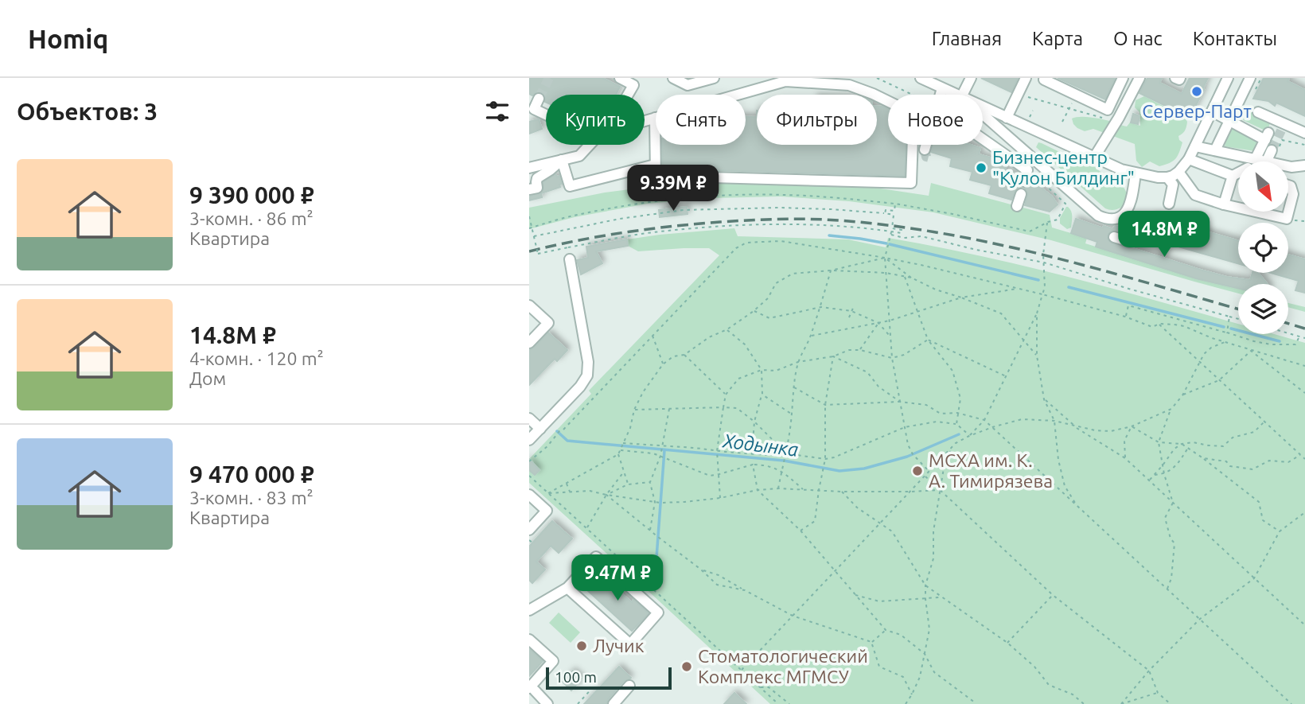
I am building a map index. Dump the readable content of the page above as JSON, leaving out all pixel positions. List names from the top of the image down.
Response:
{
  "water": ["Ходынка"],
  "places": [
    "Сервер-Парт",
    "Бизнес-центр \"Кулон Билдинг\"",
    "МСХА им. К. А. Тимирязева",
    "Лучик",
    "Стоматологический Комплекс МГМСУ"
  ],
  "scale_bar": "100 m",
  "north": "bottom right",
  "page": {
    "header": "Homiq",
    "nav": [
      "Главная",
      "Карта",
      "О нас",
      "Контакты"
    ],
    "heading": "Объектов: 3",
    "chip": [
      "Купить",
      "Снять",
      "Фильтры",
      "Новое"
    ],
    "list": [
      {
        "name": "9 390 000 ₽",
        "note": "3-комн. · 86 m² · Квартира"
      },
      {
        "name": "14.8M ₽",
        "note": "4-комн. · 120 m² · Дом"
      },
      {
        "name": "9 470 000 ₽",
        "note": "3-комн. · 83 m² · Квартира"
      }
    ],
    "price": ["9.39M ₽", "14.8M ₽", "9.47M ₽"],
    "scale": "100 m"
  }
}
